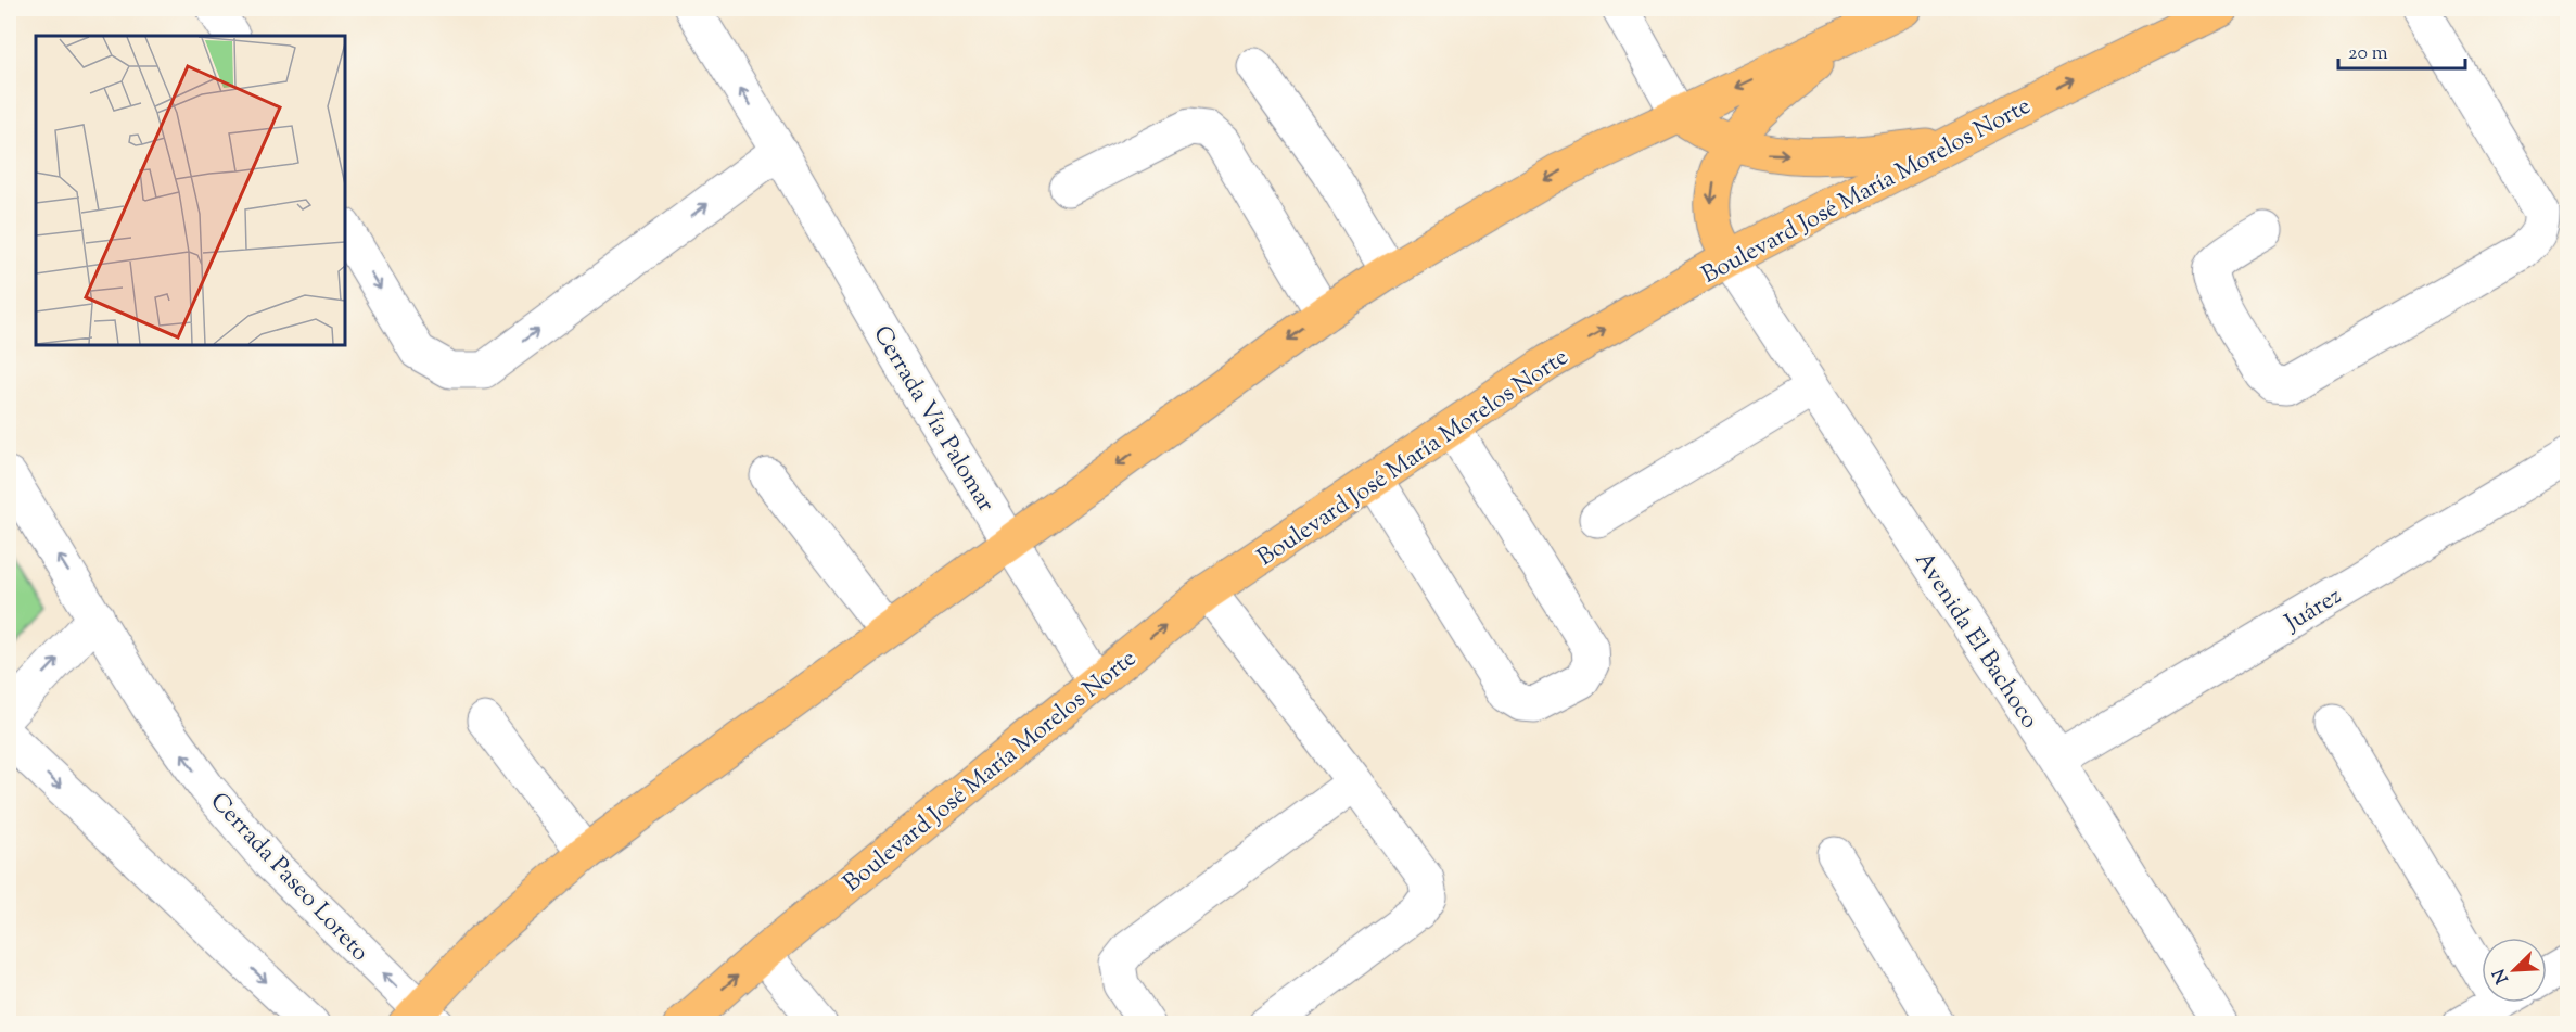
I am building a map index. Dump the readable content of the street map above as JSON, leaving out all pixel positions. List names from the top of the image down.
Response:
{
  "streets": {
    "main road": ["Boulevard José María Morelos Norte"],
    "street": [
      "Cerrada Vía Palomar",
      "Juárez",
      "Avenida El Bachoco",
      "Cerrada Paseo Loreto"
    ]
  },
  "crossings": [
    ["Boulevard José María Morelos Norte", "Cerrada Vía Palomar"],
    ["Boulevard José María Morelos Norte", "Avenida El Bachoco"],
    ["Juárez", "Avenida El Bachoco"]
  ],
  "scale_bar": "20 m",
  "north": "bottom left"
}
